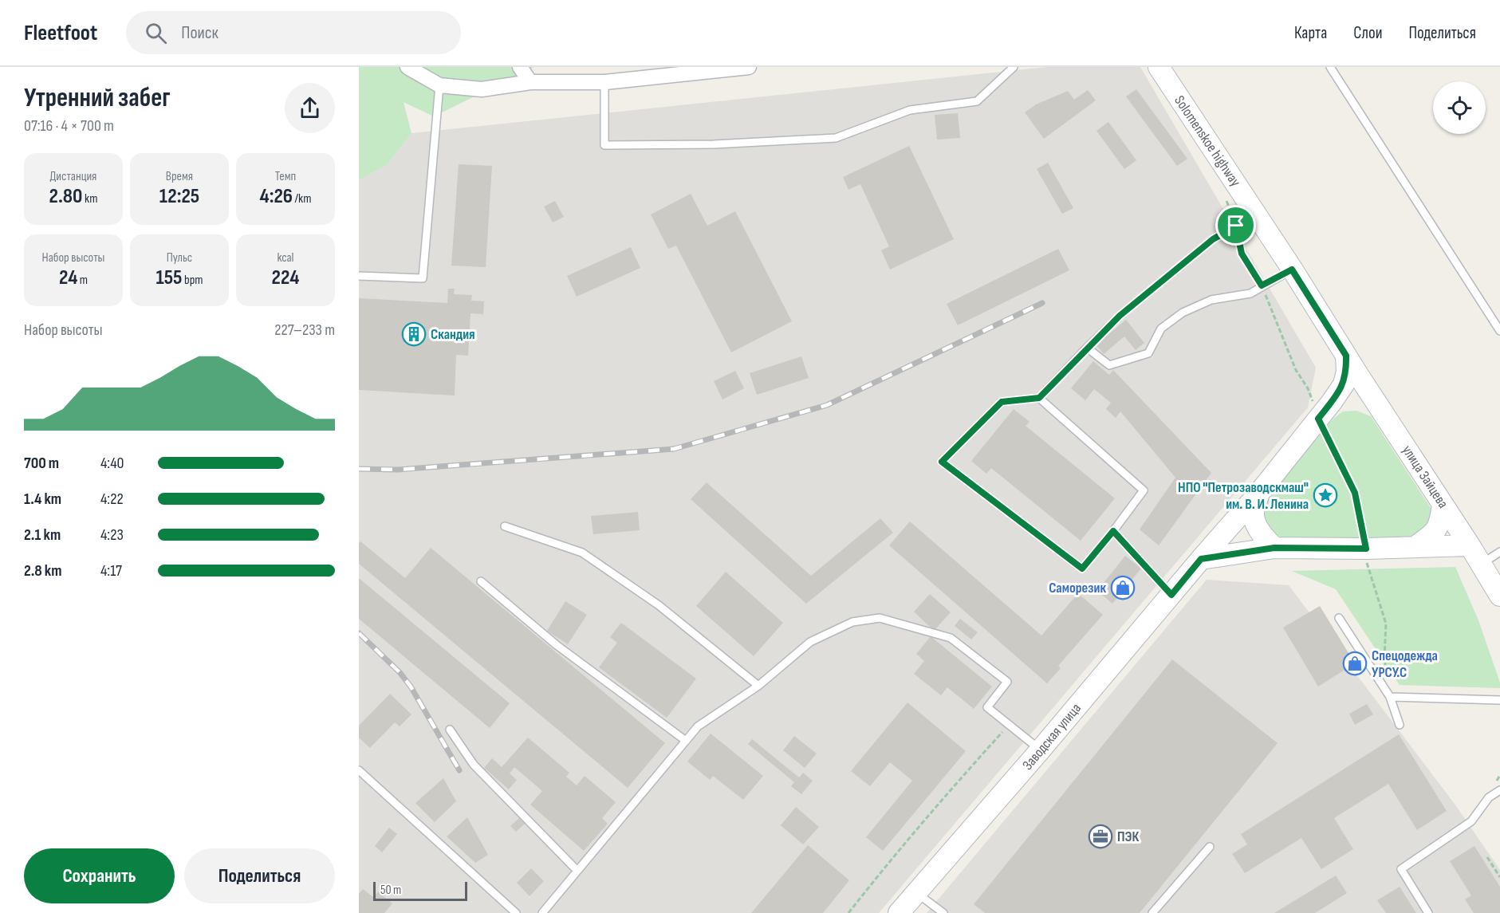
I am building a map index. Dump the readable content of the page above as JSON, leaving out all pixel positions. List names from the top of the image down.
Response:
{
  "streets": {
    "main road": ["Solomenskoe highway", "улица Зайцева", "Заводская улица"]
  },
  "crossings": [
    ["Solomenskoe highway", "улица Зайцева"],
    ["Solomenskoe highway", "Заводская улица"]
  ],
  "places": {
    "building": ["Скандия"],
    "place": ["НПО \"Петрозаводскмаш\" им. В. И. Ленина"],
    "shop": ["Саморезик", "Спецодежда УРСУ.С"],
    "office": ["ПЭК"]
  },
  "scale_bar": "50 m",
  "page": {
    "header": "Fleetfoot",
    "search": "Поиск",
    "nav": ["Карта", "Слои", "Поделиться"],
    "heading": ["Утренний забег", "07:16 · 4 × 700 m"],
    "stats": [
      ["Дистанция", "2.80 km"],
      ["Время", "12:25"],
      ["Темп", "4:26 /km"],
      ["Набор высоты", "24 m"],
      ["Пульс", "155 bpm"],
      ["kcal", "224"]
    ],
    "chart": ["Набор высоты", "227–233 m"],
    "list": [
      {
        "name": "700 m",
        "note": "4:40"
      },
      {
        "name": "1.4 km",
        "note": "4:22"
      },
      {
        "name": "2.1 km",
        "note": "4:23"
      },
      {
        "name": "2.8 km",
        "note": "4:17"
      }
    ],
    "buttons": ["Сохранить", "Поделиться"],
    "scale": "50 m"
  }
}
